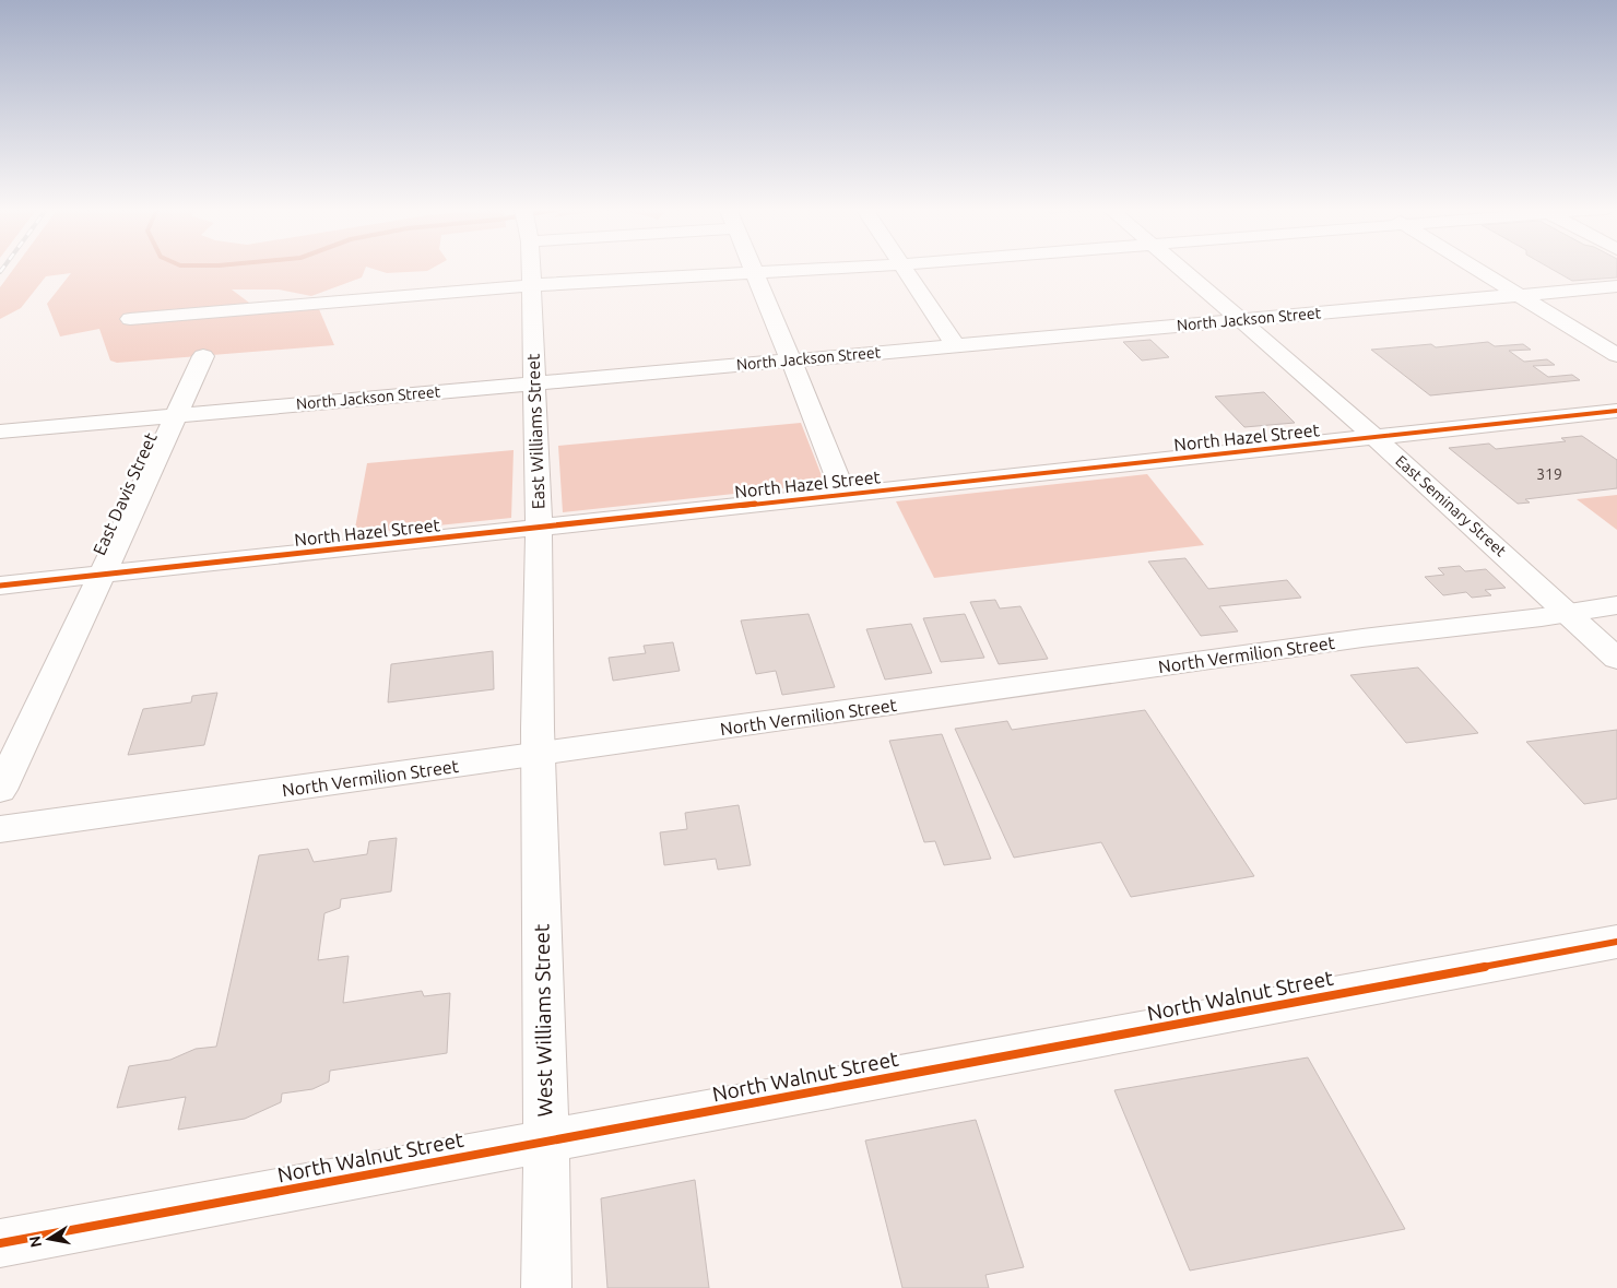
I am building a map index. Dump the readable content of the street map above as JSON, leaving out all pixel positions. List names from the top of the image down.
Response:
{
  "streets": {
    "street": [
      "North Jackson Street",
      "East Williams Street",
      "North Hazel Street",
      "East Davis Street",
      "East Seminary Street",
      "North Vermilion Street",
      "North Walnut Street",
      "West Williams Street"
    ]
  },
  "crossings": [
    ["North Jackson Street", "East Williams Street"],
    ["North Jackson Street", "East Davis Street"],
    ["North Jackson Street", "East Seminary Street"],
    ["East Williams Street", "North Hazel Street"],
    ["East Williams Street", "North Vermilion Street"],
    ["East Williams Street", "West Williams Street"],
    ["North Hazel Street", "East Davis Street"],
    ["North Hazel Street", "East Seminary Street"],
    ["East Seminary Street", "North Vermilion Street"],
    ["North Vermilion Street", "West Williams Street"],
    ["North Walnut Street", "West Williams Street"]
  ],
  "house_numbers": ["319"],
  "north": "left"
}
